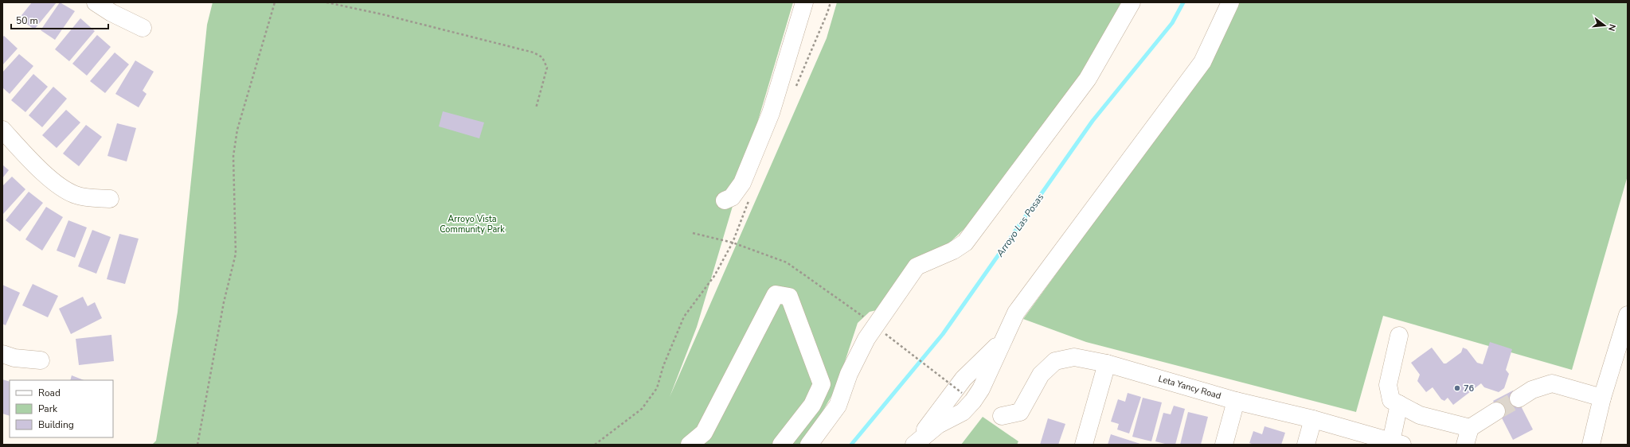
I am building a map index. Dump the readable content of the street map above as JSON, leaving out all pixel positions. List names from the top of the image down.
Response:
{
  "streets": {
    "street": ["Leta Yancy Road"]
  },
  "water": ["Arroyo Las Posas"],
  "parks": ["Arroyo Vista Community Park"],
  "places": ["76"],
  "legend": ["Road", "Park", "Building"],
  "scale_bar": "50 m",
  "north": "right"
}
